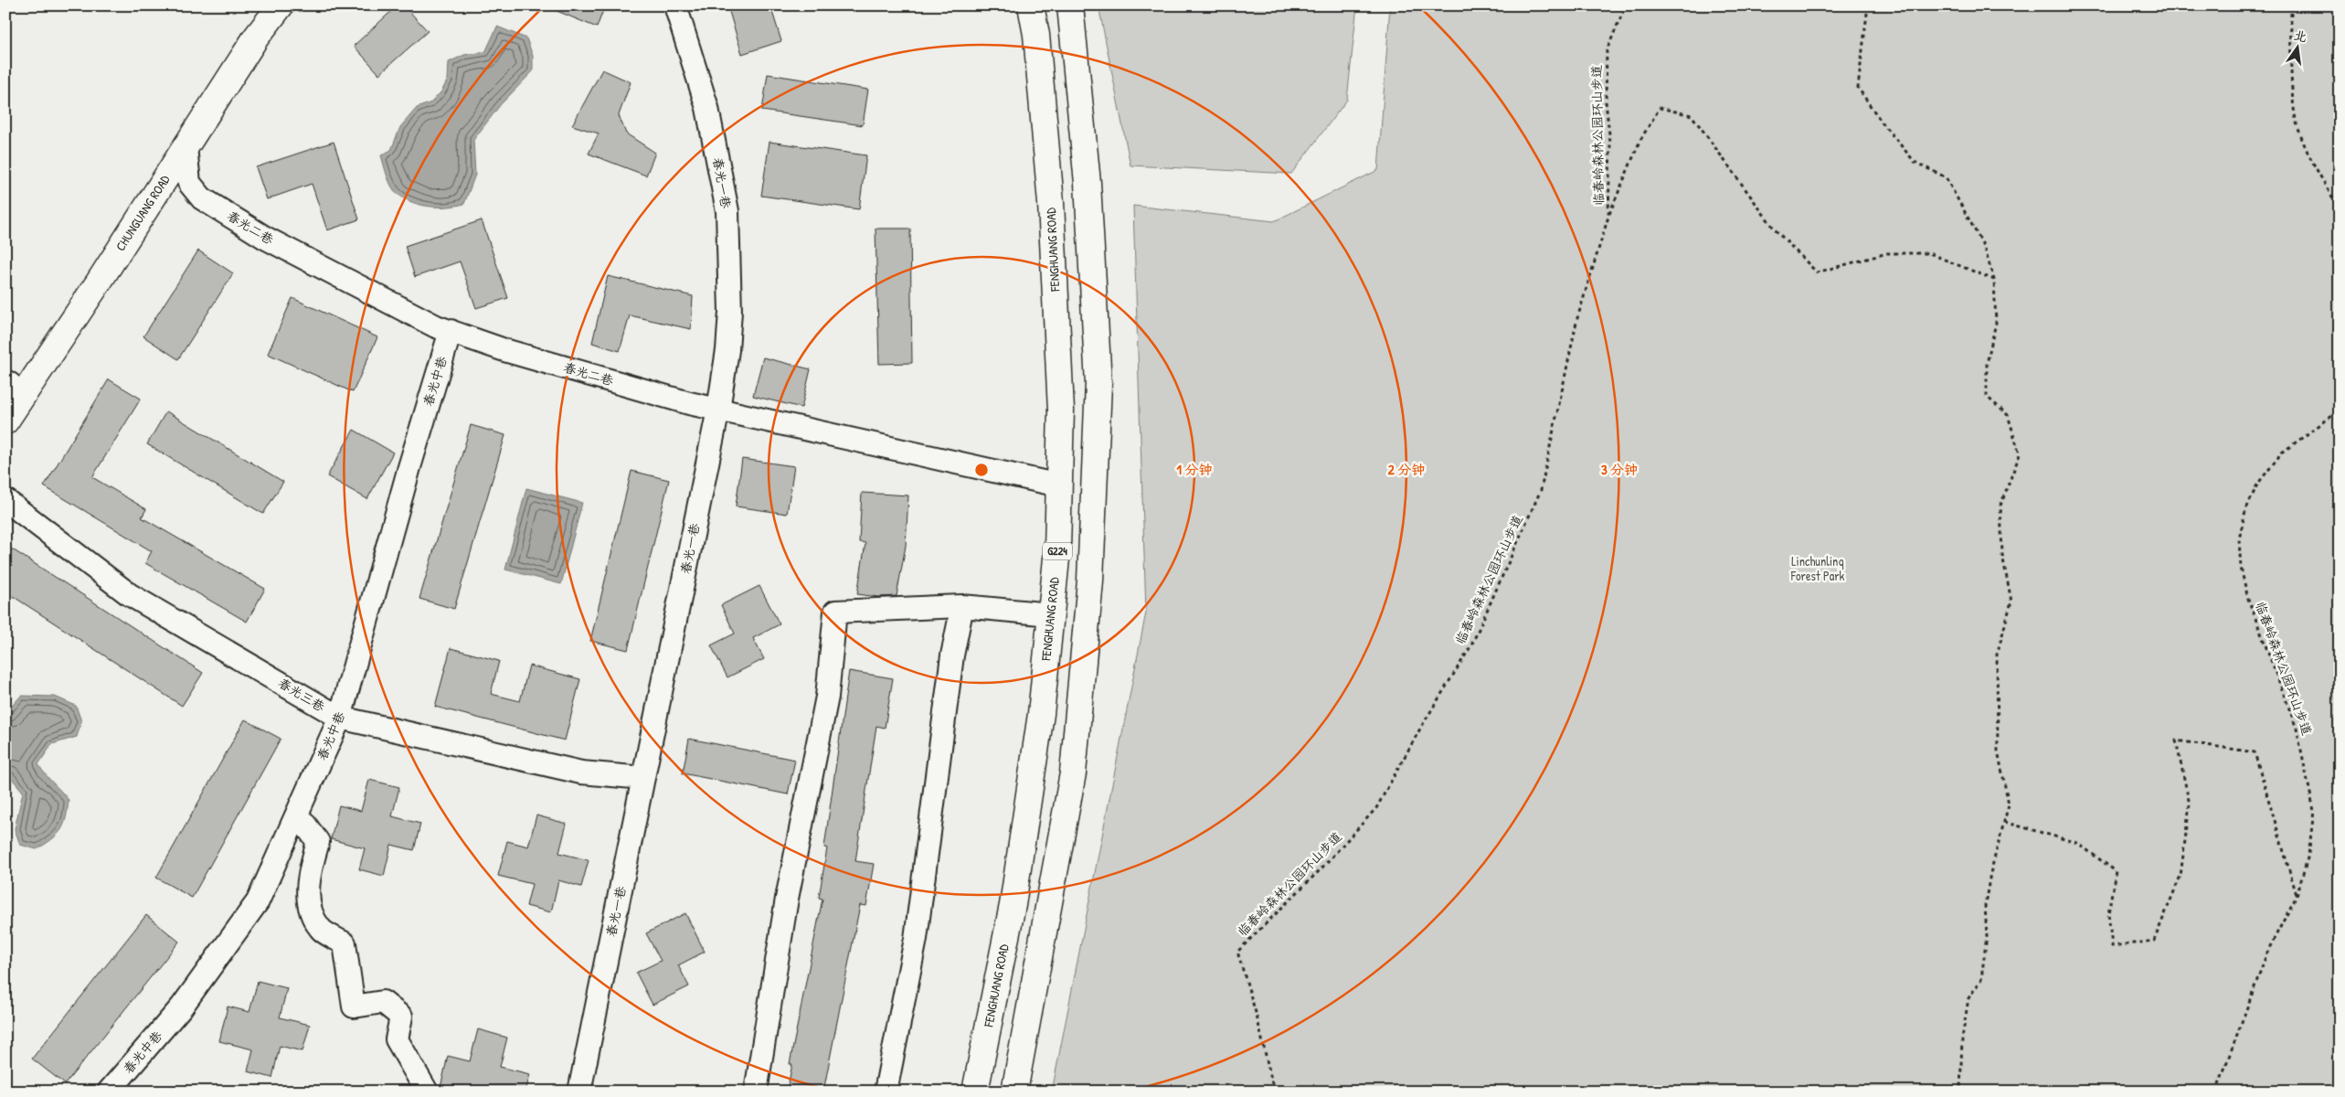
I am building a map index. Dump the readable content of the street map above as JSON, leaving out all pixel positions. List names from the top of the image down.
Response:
{
  "streets": {
    "main road": ["CHUNGUANG ROAD", "FENGHUANG ROAD", "G224"],
    "street": [
      "春光一巷",
      "春光二巷",
      "春光中巷",
      "春光三巷"
    ],
    "path": ["临春岭森林公园环山步道"]
  },
  "crossings": [
    ["春光一巷", "春光二巷"],
    ["春光一巷", "春光三巷"],
    ["CHUNGUANG ROAD", "春光二巷"],
    ["春光二巷", "FENGHUANG ROAD"],
    ["春光二巷", "春光中巷"],
    ["春光中巷", "春光三巷"]
  ],
  "parks": ["Linchunling Forest Park"],
  "north": "top",
  "rings": ["1 分钟", "2 分钟", "3 分钟"]
}
